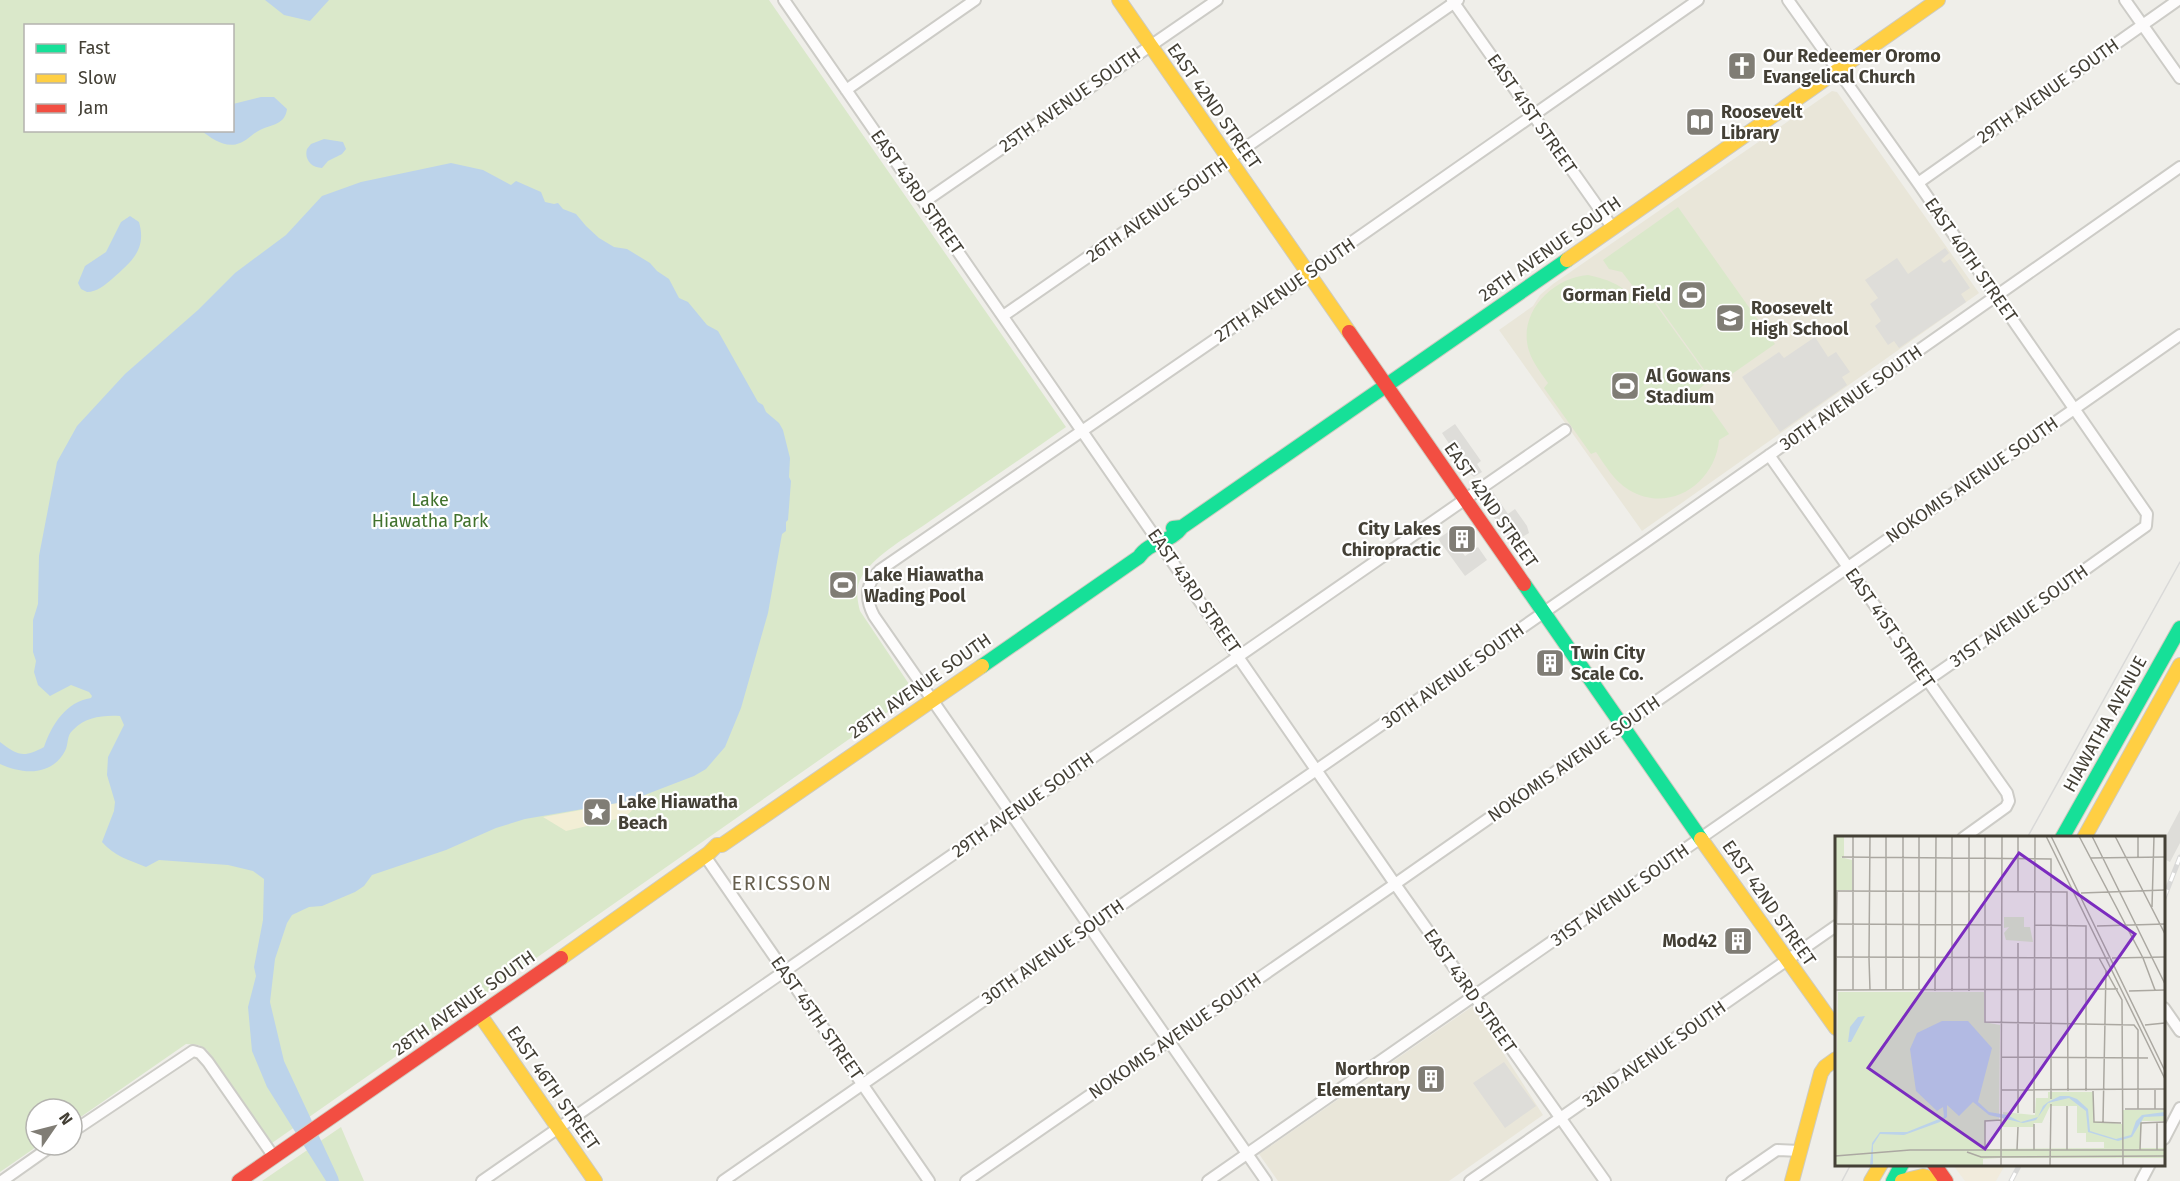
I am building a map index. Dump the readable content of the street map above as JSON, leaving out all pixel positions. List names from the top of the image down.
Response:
{
  "streets": {
    "main road": [
      "EAST 42ND STREET",
      "28TH AVENUE SOUTH",
      "HIAWATHA AVENUE",
      "EAST 46TH STREET"
    ],
    "street": [
      "29TH AVENUE SOUTH",
      "25TH AVENUE SOUTH",
      "EAST 41ST STREET",
      "EAST 43RD STREET",
      "26TH AVENUE SOUTH",
      "EAST 40TH STREET",
      "27TH AVENUE SOUTH",
      "30TH AVENUE SOUTH",
      "NOKOMIS AVENUE SOUTH",
      "31ST AVENUE SOUTH",
      "EAST 45TH STREET",
      "32ND AVENUE SOUTH"
    ]
  },
  "crossings": [
    ["29TH AVENUE SOUTH", "EAST 42ND STREET"],
    ["29TH AVENUE SOUTH", "EAST 43RD STREET"],
    ["29TH AVENUE SOUTH", "EAST 40TH STREET"],
    ["29TH AVENUE SOUTH", "EAST 45TH STREET"],
    ["29TH AVENUE SOUTH", "EAST 46TH STREET"],
    ["25TH AVENUE SOUTH", "EAST 42ND STREET"],
    ["25TH AVENUE SOUTH", "EAST 43RD STREET"],
    ["EAST 42ND STREET", "26TH AVENUE SOUTH"],
    ["EAST 42ND STREET", "28TH AVENUE SOUTH"],
    ["EAST 42ND STREET", "27TH AVENUE SOUTH"],
    ["EAST 42ND STREET", "30TH AVENUE SOUTH"],
    ["EAST 42ND STREET", "NOKOMIS AVENUE SOUTH"],
    ["EAST 42ND STREET", "31ST AVENUE SOUTH"],
    ["EAST 42ND STREET", "32ND AVENUE SOUTH"],
    ["EAST 41ST STREET", "26TH AVENUE SOUTH"],
    ["EAST 41ST STREET", "28TH AVENUE SOUTH"],
    ["EAST 41ST STREET", "27TH AVENUE SOUTH"],
    ["EAST 41ST STREET", "30TH AVENUE SOUTH"],
    ["EAST 41ST STREET", "NOKOMIS AVENUE SOUTH"],
    ["EAST 41ST STREET", "31ST AVENUE SOUTH"],
    ["EAST 43RD STREET", "26TH AVENUE SOUTH"],
    ["EAST 43RD STREET", "28TH AVENUE SOUTH"],
    ["EAST 43RD STREET", "27TH AVENUE SOUTH"],
    ["EAST 43RD STREET", "30TH AVENUE SOUTH"],
    ["EAST 43RD STREET", "NOKOMIS AVENUE SOUTH"],
    ["EAST 43RD STREET", "31ST AVENUE SOUTH"],
    ["EAST 43RD STREET", "32ND AVENUE SOUTH"],
    ["28TH AVENUE SOUTH", "EAST 40TH STREET"],
    ["28TH AVENUE SOUTH", "27TH AVENUE SOUTH"],
    ["28TH AVENUE SOUTH", "EAST 45TH STREET"],
    ["28TH AVENUE SOUTH", "EAST 46TH STREET"],
    ["EAST 40TH STREET", "30TH AVENUE SOUTH"],
    ["EAST 40TH STREET", "NOKOMIS AVENUE SOUTH"],
    ["EAST 40TH STREET", "31ST AVENUE SOUTH"],
    ["30TH AVENUE SOUTH", "EAST 45TH STREET"]
  ],
  "districts": ["ERICSSON"],
  "parks": ["Lake Hiawatha Park"],
  "places": {
    "church": ["Our Redeemer Oromo Evangelical Church"],
    "library": ["Roosevelt Library"],
    "sports": ["Gorman Field", "Al Gowans Stadium", "Lake Hiawatha Wading Pool"],
    "school or university": ["Roosevelt High School"],
    "building": [
      "City Lakes Chiropractic",
      "Twin City Scale Co.",
      "Mod42",
      "Northrop Elementary"
    ],
    "place": ["Lake Hiawatha Beach"]
  },
  "legend": ["Fast", "Slow", "Jam"],
  "north": "top right"
}
